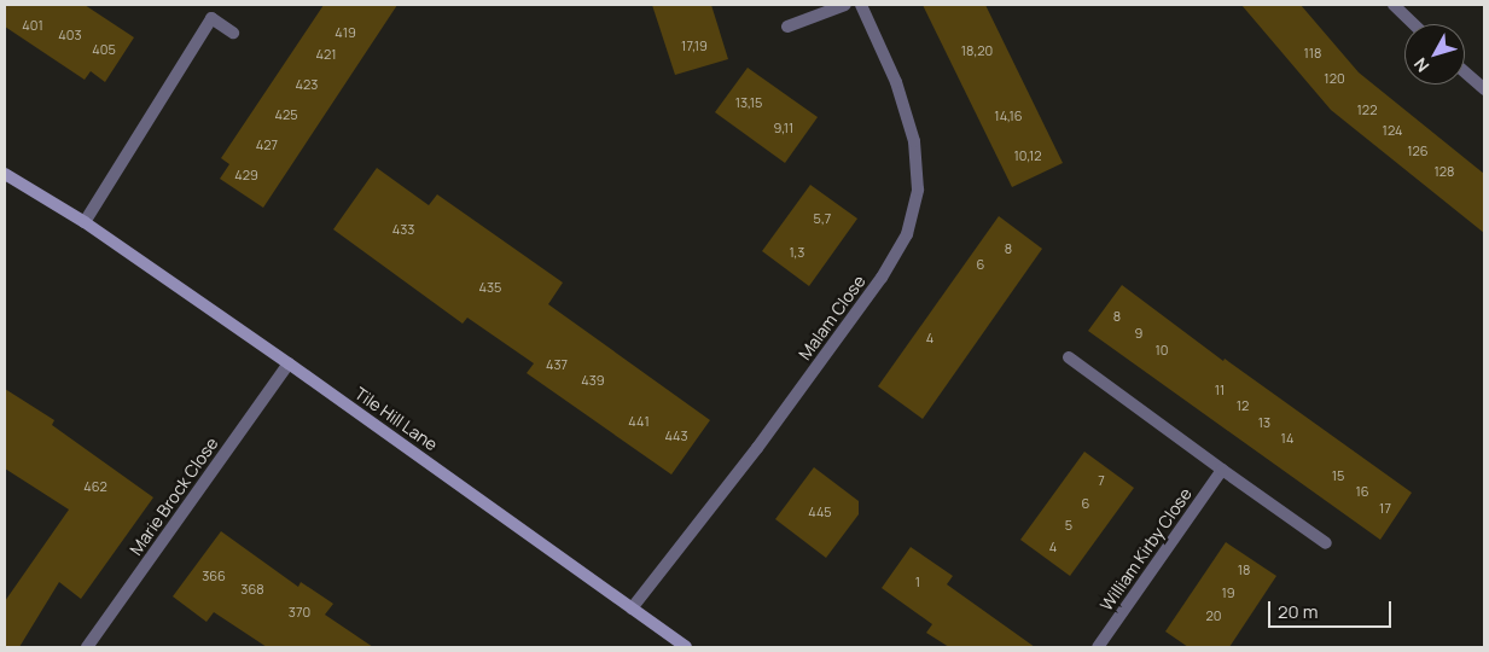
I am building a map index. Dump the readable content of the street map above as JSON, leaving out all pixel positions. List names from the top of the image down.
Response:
{
  "streets": {
    "main road": ["Tile Hill Lane"],
    "street": ["Malam Close", "Marie Brock Close", "William Kirby Close"]
  },
  "crossings": [
    ["Malam Close", "Tile Hill Lane"],
    ["Tile Hill Lane", "Marie Brock Close"]
  ],
  "house_numbers": [
    "401",
    "419",
    "403",
    "17,19",
    "405",
    "18,20",
    "118",
    "421",
    "120",
    "423",
    "13,15",
    "122",
    "425",
    "14,16",
    "9,11",
    "124",
    "427",
    "126",
    "10,12",
    "128",
    "429",
    "5,7",
    "433",
    "8",
    "1,3",
    "6",
    "435",
    "8",
    "9",
    "4",
    "10",
    "437",
    "439",
    "11",
    "12",
    "441",
    "13",
    "443",
    "14",
    "15",
    "7",
    "462",
    "16",
    "6",
    "17",
    "445",
    "5",
    "4",
    "18",
    "366",
    "1",
    "368",
    "19",
    "370",
    "20"
  ],
  "scale_bar": "20 m",
  "north": "bottom left"
}
